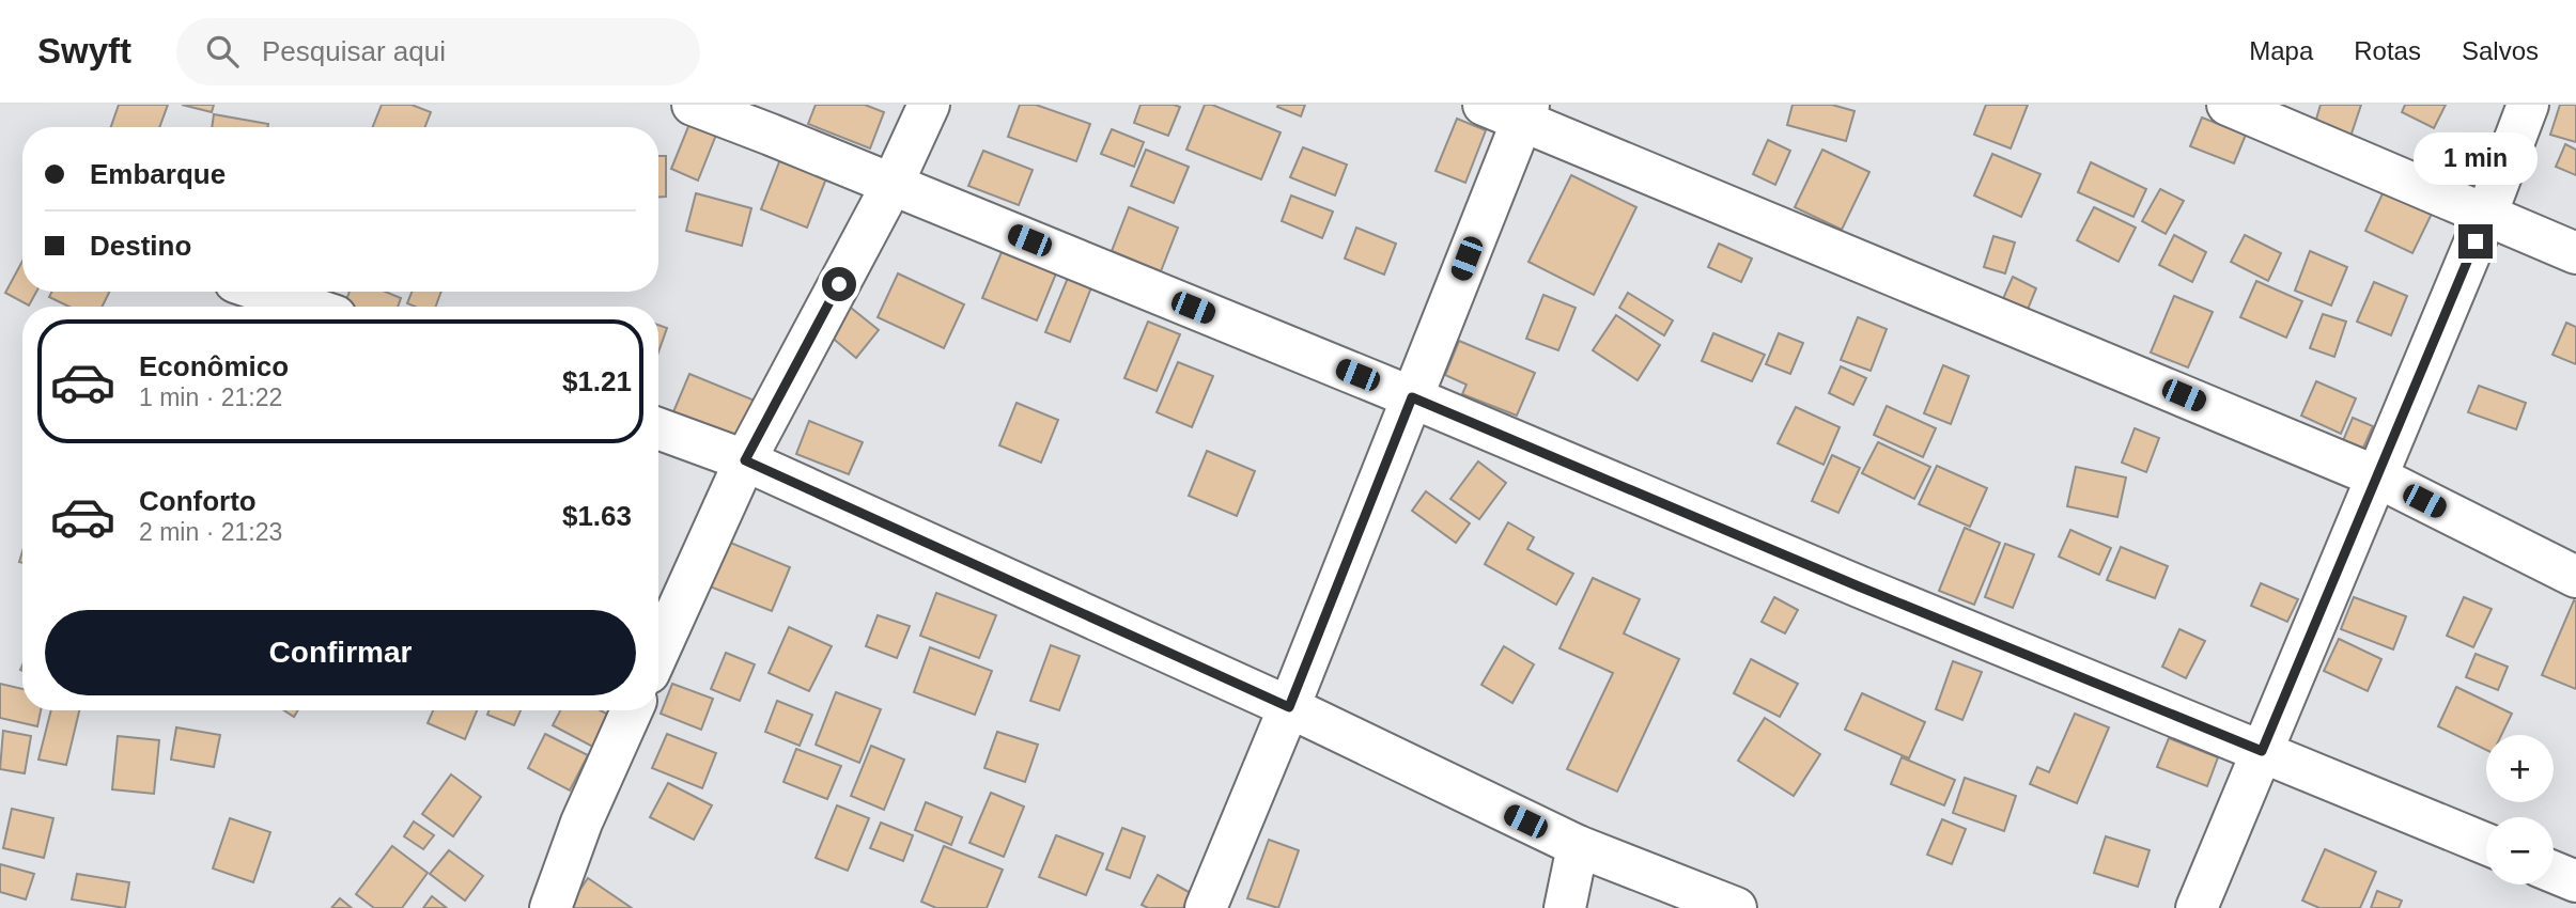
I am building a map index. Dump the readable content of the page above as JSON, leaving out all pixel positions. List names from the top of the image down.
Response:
{
  "page": {
    "header": "Swyft",
    "search": "Pesquisar aqui",
    "nav": ["Mapa", "Rotas", "Salvos"],
    "banner": ["Embarque", "Destino"],
    "bubble": "1 min",
    "list": [
      {
        "name": "Econômico",
        "note": "1 min · 21:22",
        "value": "$1.21"
      },
      {
        "name": "Conforto",
        "note": "2 min · 21:23",
        "value": "$1.63"
      }
    ],
    "buttons": "Confirmar",
    "map_buttons": ["+", "−"]
  }
}
